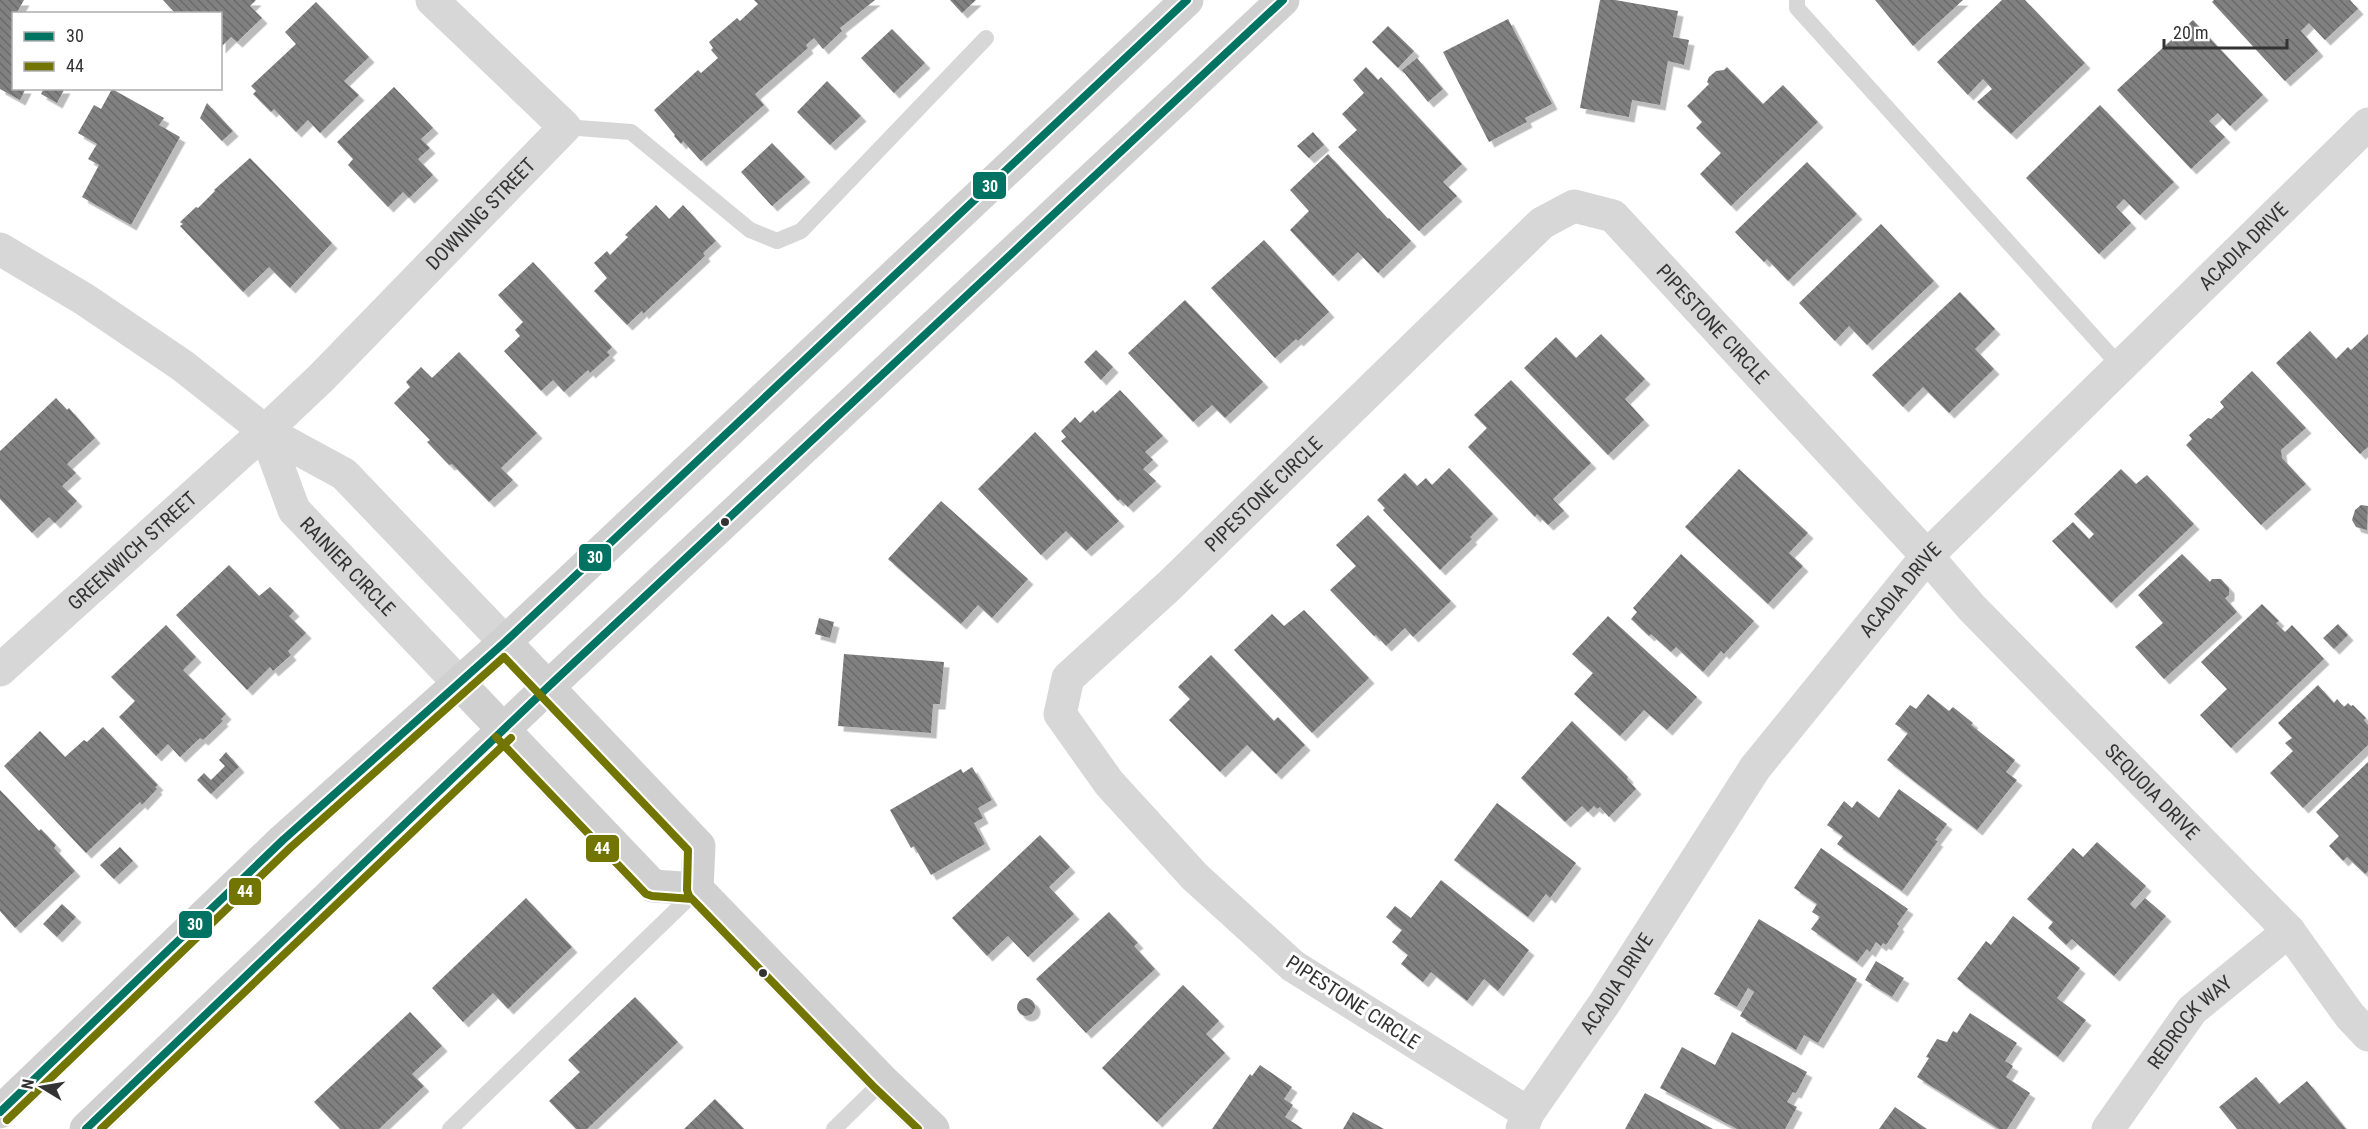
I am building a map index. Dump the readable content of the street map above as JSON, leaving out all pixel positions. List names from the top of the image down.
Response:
{
  "streets": {
    "street": [
      "DOWNING STREET",
      "ACADIA DRIVE",
      "PIPESTONE CIRCLE",
      "GREENWICH STREET",
      "RAINIER CIRCLE",
      "SEQUOIA DRIVE",
      "REDROCK WAY"
    ]
  },
  "crossings": [
    ["DOWNING STREET", "GREENWICH STREET"],
    ["DOWNING STREET", "RAINIER CIRCLE"],
    ["ACADIA DRIVE", "PIPESTONE CIRCLE"],
    ["ACADIA DRIVE", "SEQUOIA DRIVE"],
    ["PIPESTONE CIRCLE", "SEQUOIA DRIVE"],
    ["GREENWICH STREET", "RAINIER CIRCLE"],
    ["SEQUOIA DRIVE", "REDROCK WAY"]
  ],
  "lines": ["transit line 30", "transit line 44"],
  "legend": ["30", "44"],
  "scale_bar": "20 m",
  "north": "left"
}
